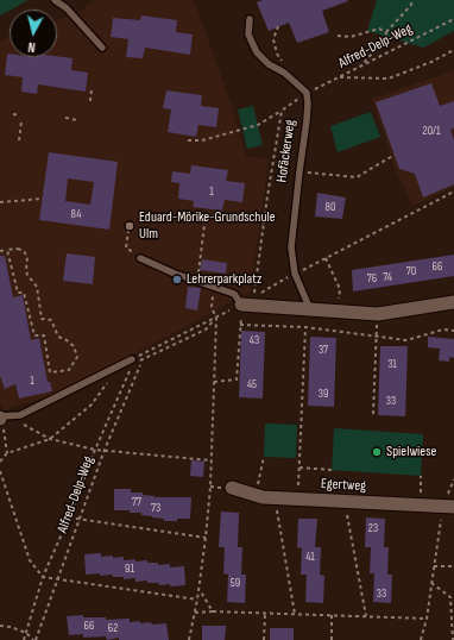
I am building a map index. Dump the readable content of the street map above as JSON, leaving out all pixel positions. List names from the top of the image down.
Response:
{
  "streets": {
    "street": ["Egertweg"],
    "lane": ["Hofäckerweg"],
    "path": ["Alfred-Delp-Weg"]
  },
  "crossings": [
    ["Alfred-Delp-Weg", "Hofäckerweg"]
  ],
  "places": ["Eduard-Mörike-Grundschule Ulm", "Lehrerparkplatz", "Spielwiese"],
  "house_numbers": [
    "20/1",
    "1",
    "80",
    "84",
    "66",
    "70",
    "74",
    "76",
    "43",
    "37",
    "31",
    "1",
    "45",
    "39",
    "33",
    "77",
    "73",
    "23",
    "41",
    "91",
    "59",
    "33",
    "66",
    "62"
  ],
  "north": "bottom"
}
